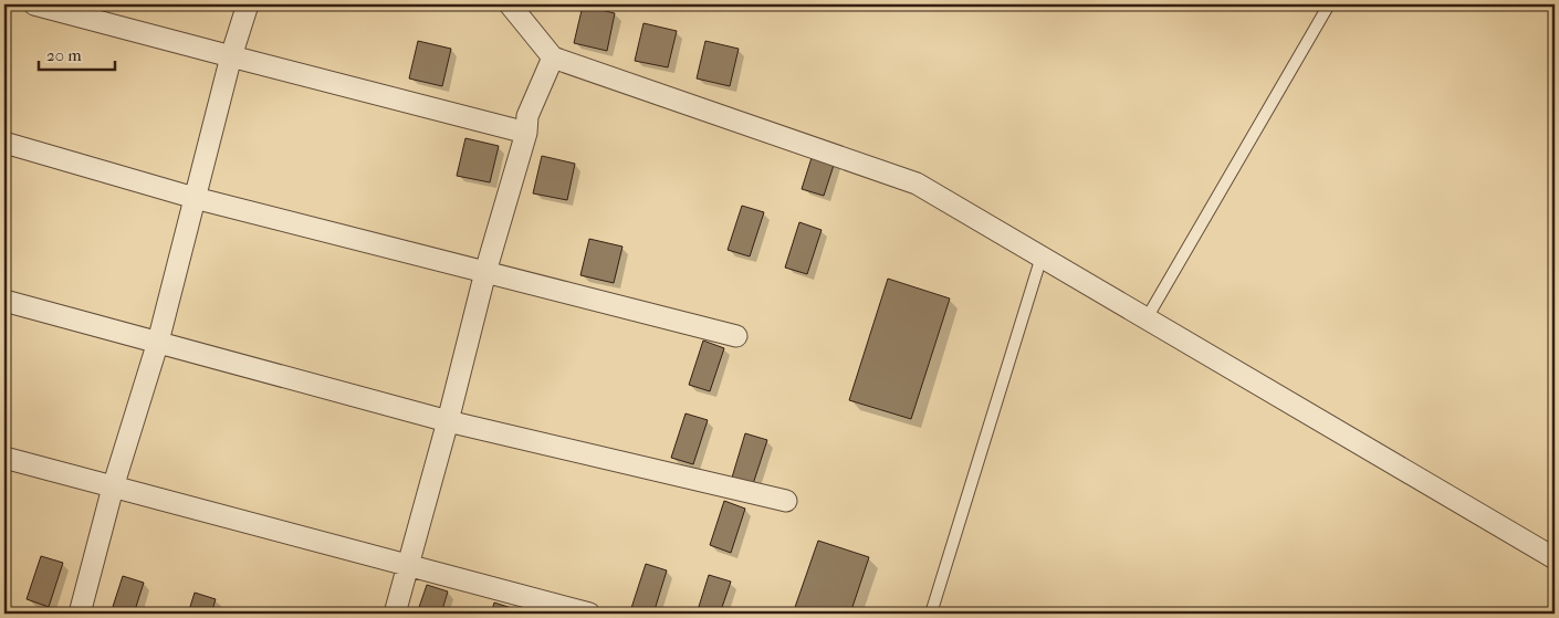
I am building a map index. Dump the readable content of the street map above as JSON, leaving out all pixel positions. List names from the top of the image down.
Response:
{
  "scale_bar": "20 m"
}
